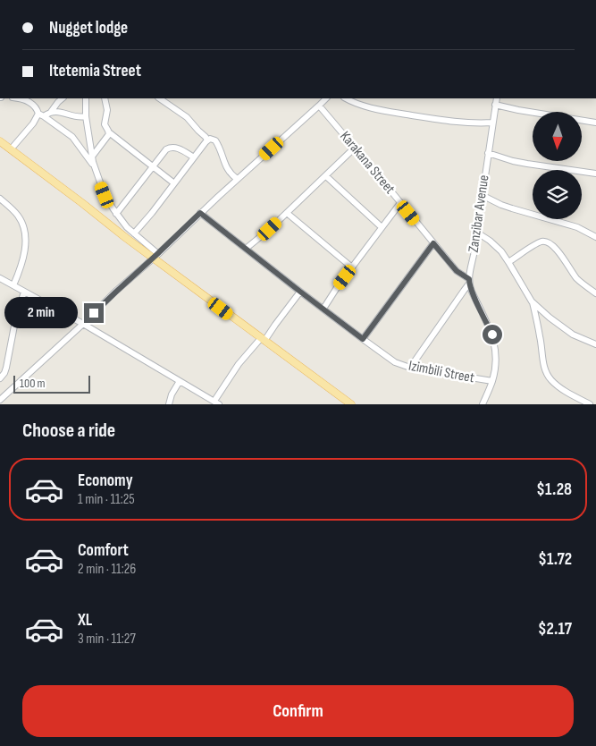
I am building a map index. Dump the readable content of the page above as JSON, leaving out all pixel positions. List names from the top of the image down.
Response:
{
  "streets": {
    "street": ["Karakana Street", "Zanzibar Avenue", "Izimbili Street"]
  },
  "crossings": [
    ["Karakana Street", "Zanzibar Avenue"]
  ],
  "scale_bar": "100 m",
  "north": "bottom",
  "page": {
    "banner": ["Nugget lodge", "Itetemia Street"],
    "bubble": "2 min",
    "scale": "100 m",
    "heading": "Choose a ride",
    "list": [
      {
        "name": "Economy",
        "note": "1 min · 11:25",
        "value": "$1.28"
      },
      {
        "name": "Comfort",
        "note": "2 min · 11:26",
        "value": "$1.72"
      },
      {
        "name": "XL",
        "note": "3 min · 11:27",
        "value": "$2.17"
      }
    ],
    "buttons": "Confirm"
  }
}
